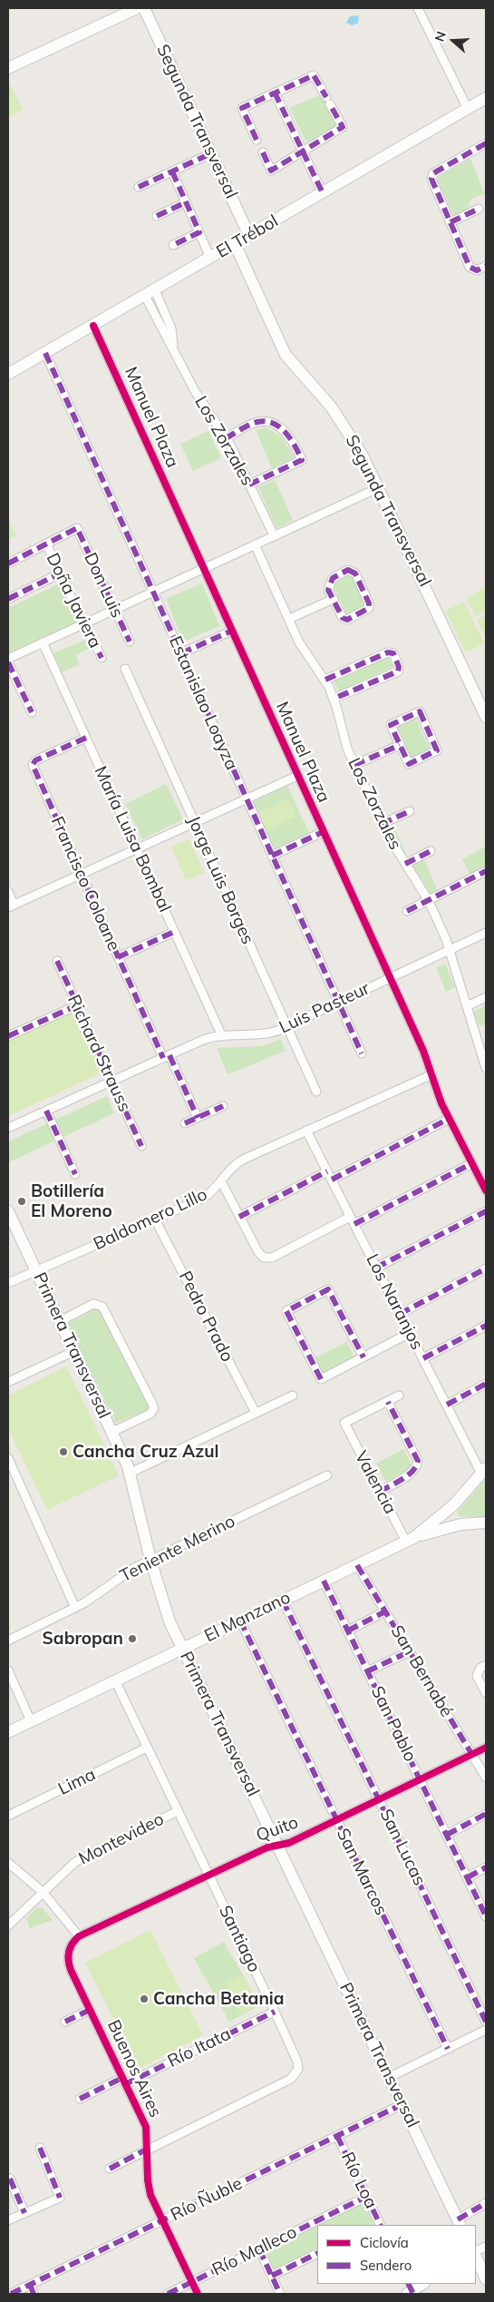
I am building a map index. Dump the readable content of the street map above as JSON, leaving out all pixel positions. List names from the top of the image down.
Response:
{
  "streets": {
    "main road": [
      "Segunda Transversal",
      "El Trébol",
      "Primera Transversal",
      "El Manzano"
    ],
    "street": [
      "Manuel Plaza",
      "Los Zorzales",
      "Don Luis",
      "Doña Javiera",
      "Estanislao Loayza",
      "María Luisa Bombal",
      "Jorge Luis Borges",
      "Francisco Coloane",
      "Luis Pasteur",
      "Richard Strauss",
      "Baldomero Lillo",
      "Los Naranjos",
      "Pedro Prado",
      "Valencia",
      "Teniente Merino",
      "San Bernabé",
      "San Pablo",
      "Lima",
      "Quito",
      "Montevideo",
      "San Lucas",
      "San Marcos",
      "Santiago",
      "Río Itata",
      "Buenos Aires",
      "Río Loa",
      "Río Ñuble",
      "Río Malleco"
    ]
  },
  "crossings": [
    ["Segunda Transversal", "El Trébol"],
    ["El Trébol", "Manuel Plaza"],
    ["El Trébol", "Los Zorzales"],
    ["El Trébol", "Estanislao Loayza"],
    ["Manuel Plaza", "Luis Pasteur"],
    ["Manuel Plaza", "Baldomero Lillo"],
    ["Los Zorzales", "Luis Pasteur"],
    ["Don Luis", "Doña Javiera"],
    ["Estanislao Loayza", "Luis Pasteur"],
    ["María Luisa Bombal", "Francisco Coloane"],
    ["María Luisa Bombal", "Luis Pasteur"],
    ["Jorge Luis Borges", "Luis Pasteur"],
    ["Francisco Coloane", "Luis Pasteur"],
    ["Luis Pasteur", "Richard Strauss"],
    ["Baldomero Lillo", "Los Naranjos"],
    ["Baldomero Lillo", "Pedro Prado"],
    ["Baldomero Lillo", "Primera Transversal"],
    ["Los Naranjos", "El Manzano"],
    ["Primera Transversal", "Teniente Merino"],
    ["Primera Transversal", "El Manzano"],
    ["Primera Transversal", "Quito"],
    ["Primera Transversal", "Río Ñuble"],
    ["Valencia", "El Manzano"],
    ["El Manzano", "San Bernabé"],
    ["El Manzano", "San Pablo"],
    ["El Manzano", "San Lucas"],
    ["El Manzano", "San Marcos"],
    ["El Manzano", "Santiago"],
    ["San Bernabé", "Quito"],
    ["San Pablo", "Quito"],
    ["Lima", "Santiago"],
    ["Quito", "San Lucas"],
    ["Quito", "San Marcos"],
    ["Quito", "Santiago"],
    ["Quito", "Buenos Aires"],
    ["Montevideo", "Santiago"],
    ["Santiago", "Río Itata"],
    ["Santiago", "Buenos Aires"],
    ["Río Itata", "Buenos Aires"],
    ["Buenos Aires", "Río Ñuble"],
    ["Buenos Aires", "Río Malleco"],
    ["Río Loa", "Río Ñuble"],
    ["Río Loa", "Río Malleco"]
  ],
  "places": [
    "Botillería El Moreno",
    "Cancha Cruz Azul",
    "Sabropan",
    "Cancha Betania"
  ],
  "legend": ["Ciclovía", "Sendero"],
  "north": "left"
}
